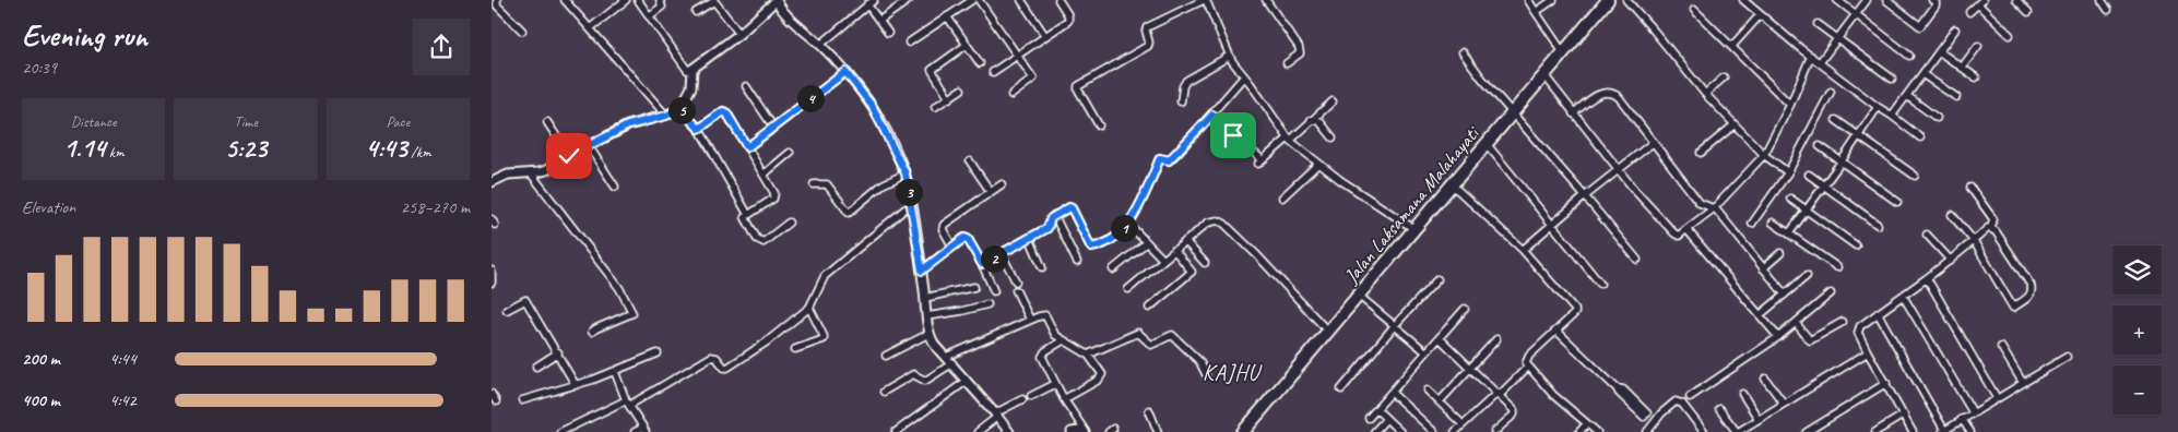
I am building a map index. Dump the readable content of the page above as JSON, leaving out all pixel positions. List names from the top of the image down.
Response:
{
  "streets": {
    "highway": ["Jalan Laksamana Malahayati"]
  },
  "districts": ["KAJHU"],
  "page": {
    "heading": ["Evening run", "20:39"],
    "pins": [
      "4",
      "5",
      "3",
      "1",
      "2"
    ],
    "stats": [
      ["Distance", "1.14 km"],
      ["Time", "5:23"],
      ["Pace", "4:43 /km"]
    ],
    "chart": ["Elevation", "258–270 m"],
    "map_buttons": ["+", "−"],
    "list": [
      {
        "name": "200 m",
        "note": "4:44"
      },
      {
        "name": "400 m",
        "note": "4:42"
      }
    ]
  }
}
